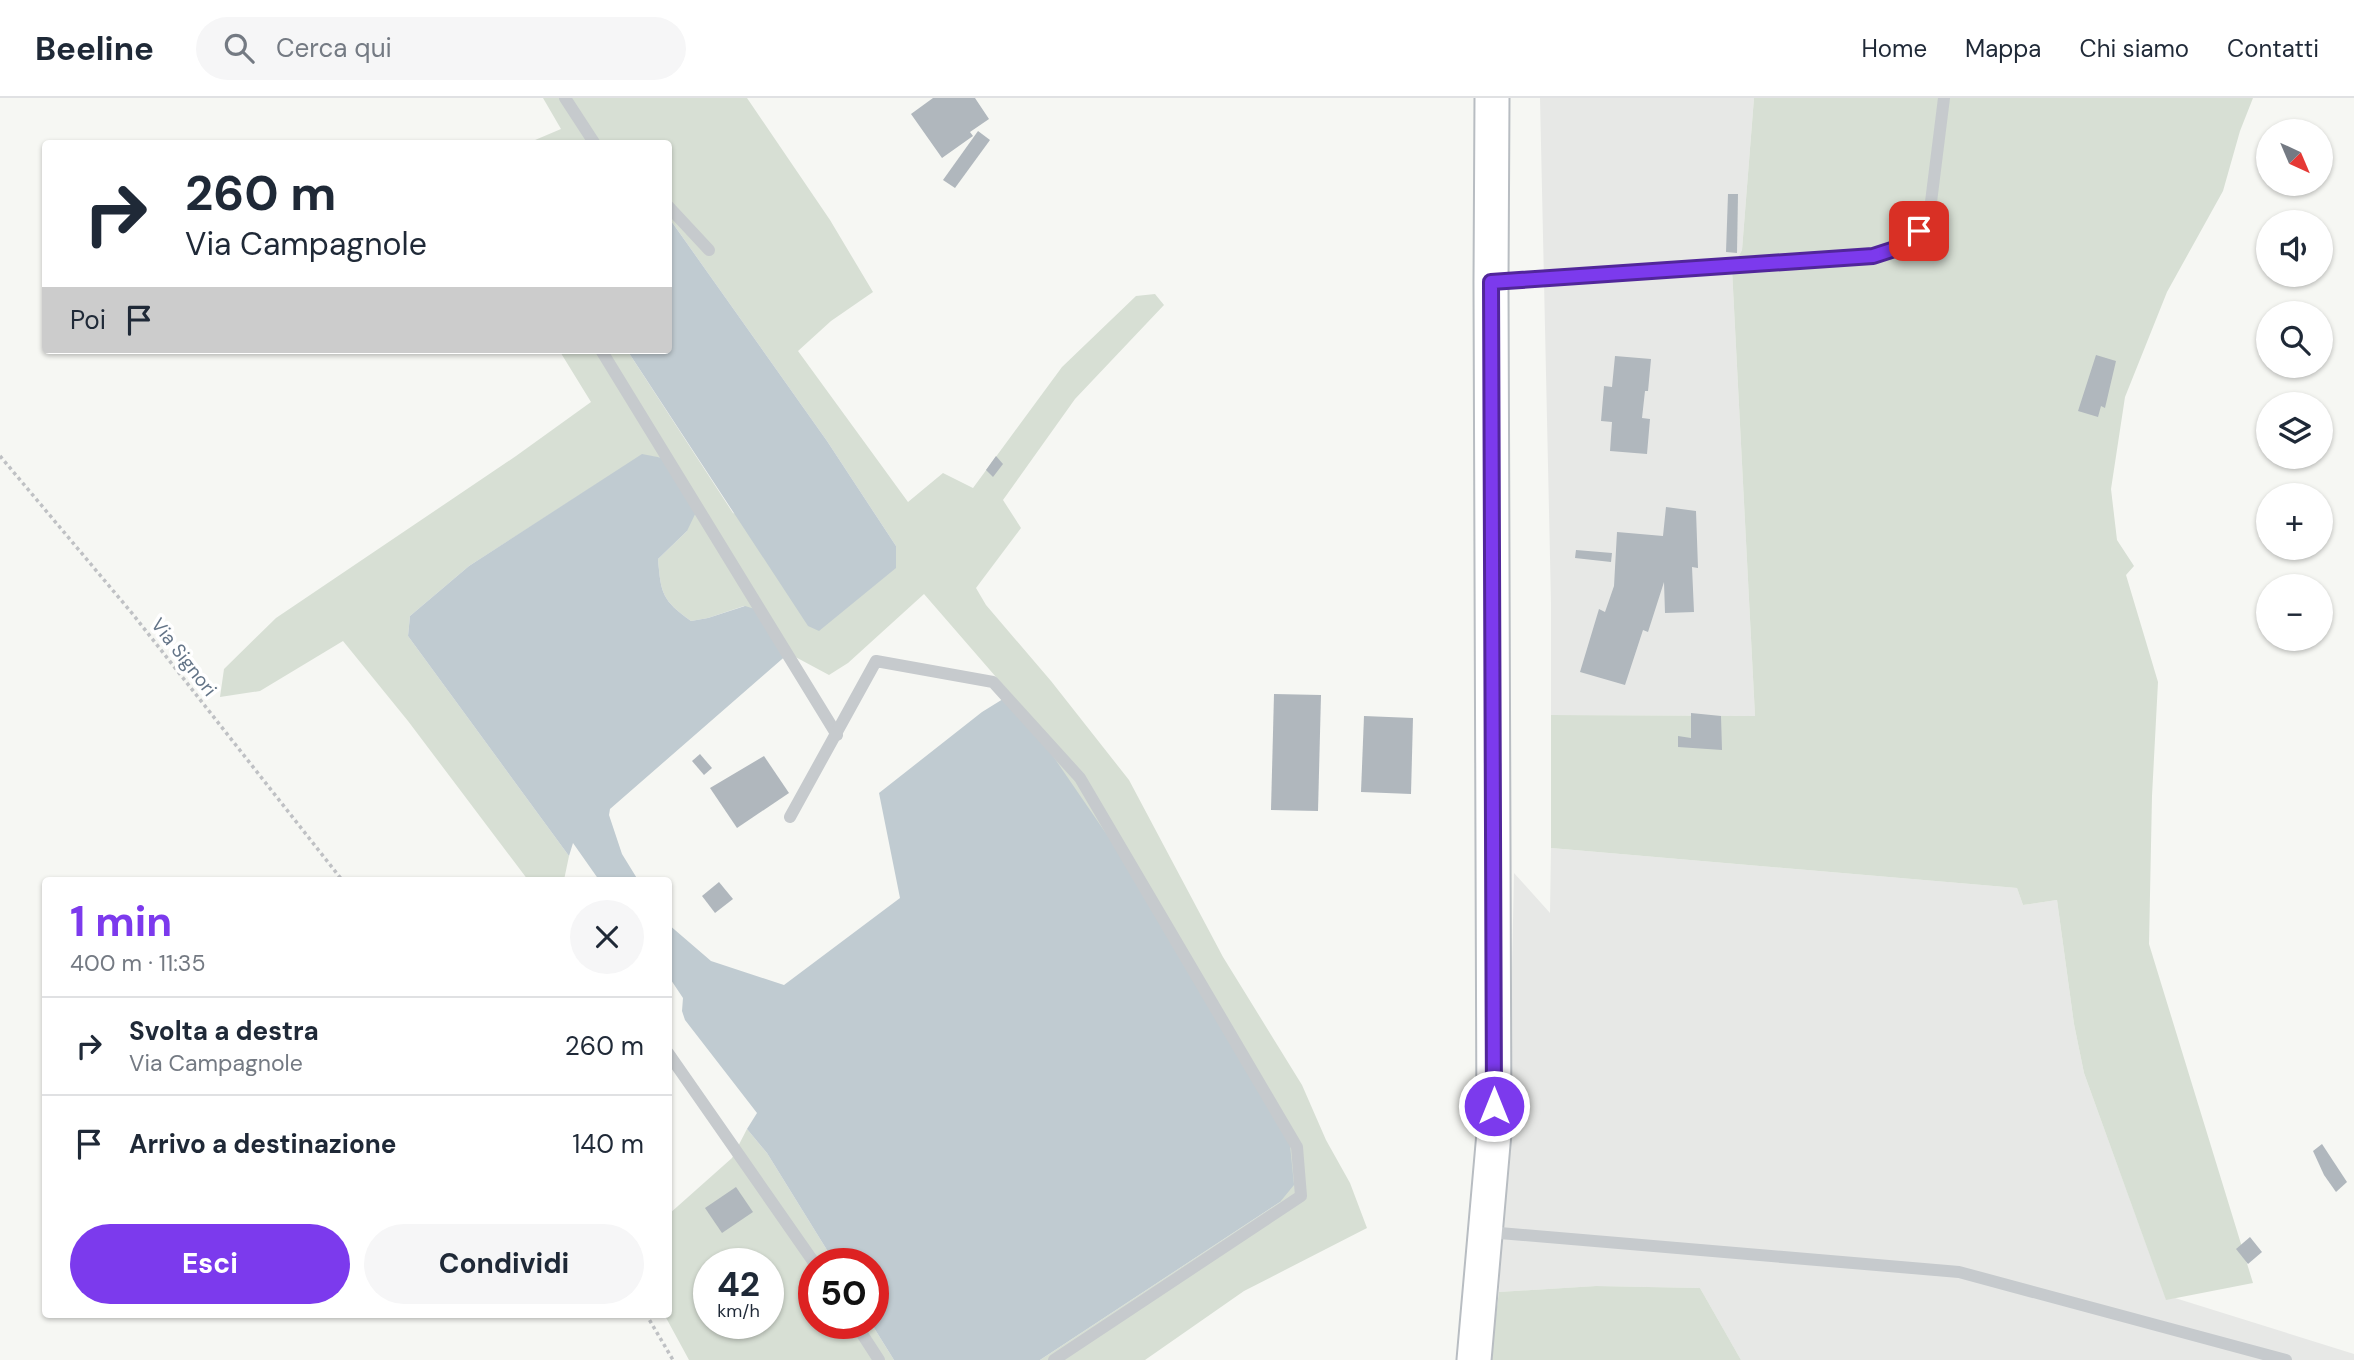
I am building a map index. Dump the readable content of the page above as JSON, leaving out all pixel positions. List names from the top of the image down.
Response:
{
  "streets": {
    "path": ["Via Signori"]
  },
  "north": "bottom right",
  "page": {
    "header": "Beeline",
    "search": "Cerca qui",
    "nav": [
      "Home",
      "Mappa",
      "Chi siamo",
      "Contatti"
    ],
    "map_buttons": ["+", "−"],
    "turn": ["260 m", "Via Campagnole"],
    "then": "Poi",
    "heading": ["1 min", "400 m · 11:35"],
    "list": [
      {
        "name": "Svolta a destra",
        "note": "Via Campagnole",
        "value": "260 m"
      },
      {
        "name": "Arrivo a destinazione",
        "value": "140 m"
      }
    ],
    "buttons": ["Esci", "Condividi"],
    "speed": "42 km/h",
    "limit": "50"
  }
}
